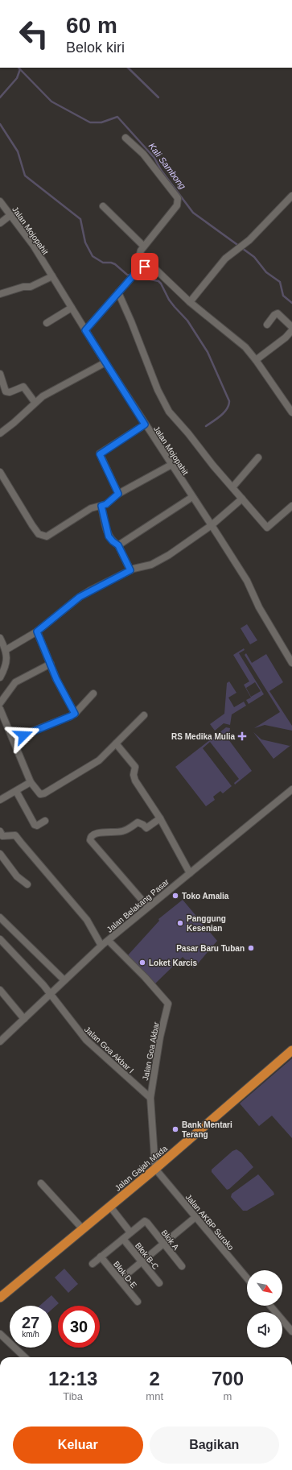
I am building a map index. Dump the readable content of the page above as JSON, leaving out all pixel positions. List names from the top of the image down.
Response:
{
  "streets": {
    "highway": ["Jalan Gajah Mada"],
    "street": [
      "Jalan Mojopahit",
      "Jalan Belakang Pasar",
      "Jalan Goa Akbar I",
      "Jalan Goa Akbar",
      "Jalan AKBP Suroko",
      "Blok A",
      "Blok B-C",
      "Blok D-E"
    ]
  },
  "crossings": [
    ["Jalan Belakang Pasar", "Jalan Goa Akbar I"],
    ["Jalan Belakang Pasar", "Jalan Goa Akbar"],
    ["Jalan Goa Akbar I", "Jalan Goa Akbar"],
    ["Jalan Goa Akbar", "Jalan Gajah Mada"],
    ["Jalan Goa Akbar", "Jalan AKBP Suroko"],
    ["Jalan Gajah Mada", "Jalan AKBP Suroko"]
  ],
  "water": ["Kali Sambong"],
  "places": {
    "health": ["RS Medika Mulia"],
    "other": [
      "Toko Amalia",
      "Panggung Kesenian",
      "Pasar Baru Tuban",
      "Loket Karcis",
      "Bank Mentari Terang"
    ]
  },
  "north": "bottom right",
  "page": {
    "turn": ["60 m", "Belok kiri"],
    "speed": "27 km/h",
    "limit": "30",
    "eta": [
      "12:13",
      "Tiba",
      "2",
      "mnt",
      "700",
      "m"
    ],
    "buttons": ["Keluar", "Bagikan"]
  }
}
